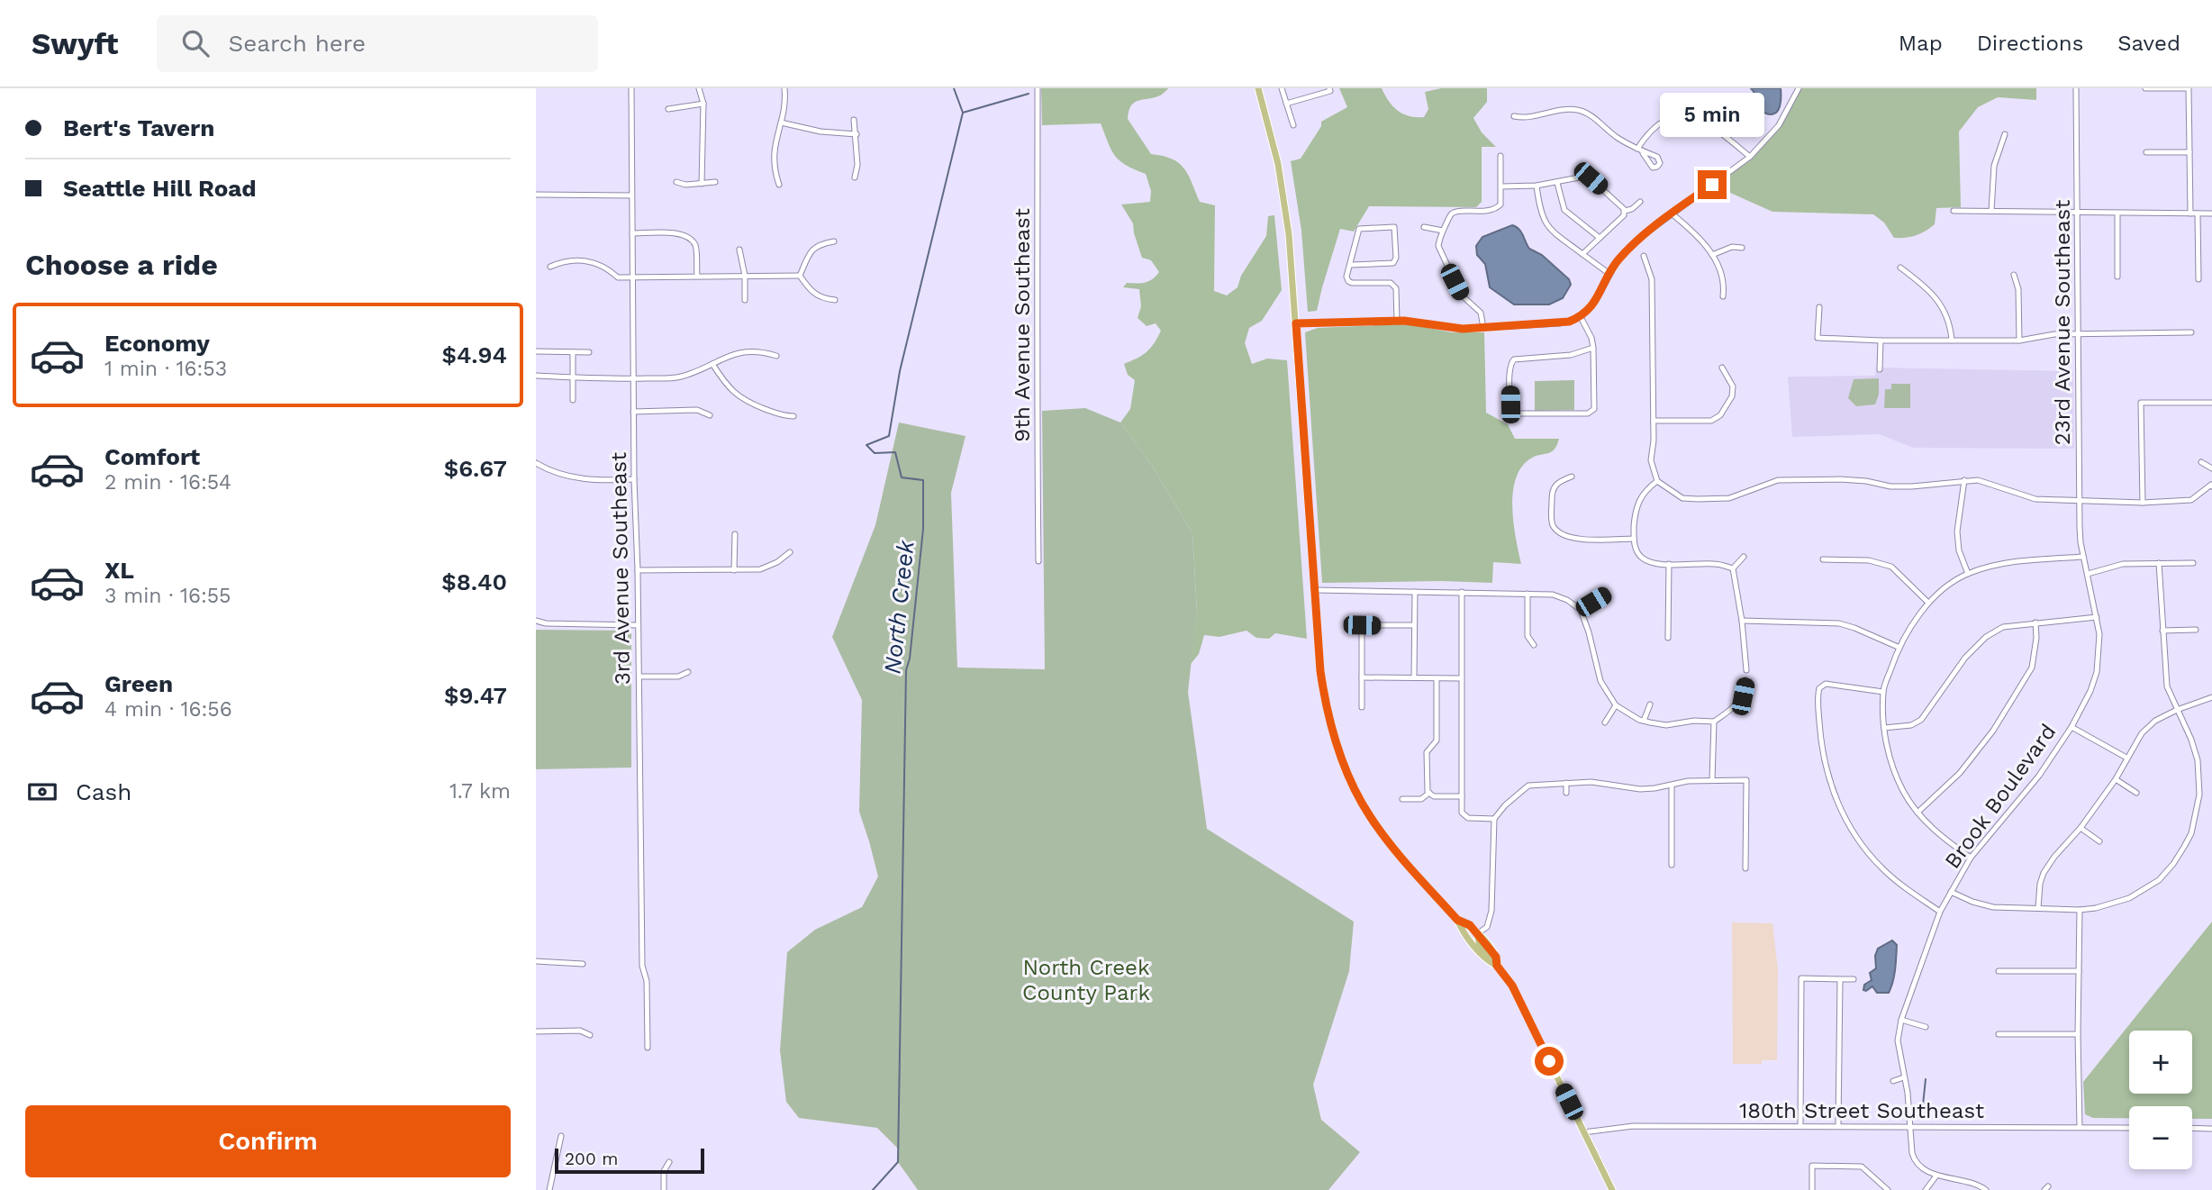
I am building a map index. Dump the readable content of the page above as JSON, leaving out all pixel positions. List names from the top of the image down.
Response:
{
  "streets": {
    "street": [
      "23rd Avenue Southeast",
      "9th Avenue Southeast",
      "3rd Avenue Southeast",
      "Brook Boulevard",
      "180th Street Southeast"
    ]
  },
  "crossings": [
    ["23rd Avenue Southeast", "Brook Boulevard"],
    ["Brook Boulevard", "180th Street Southeast"]
  ],
  "water": ["North Creek"],
  "parks": ["North Creek County Park"],
  "scale_bar": "200 m",
  "page": {
    "header": "Swyft",
    "search": "Search here",
    "nav": ["Map", "Directions", "Saved"],
    "banner": ["Bert's Tavern", "Seattle Hill Road"],
    "bubble": "5 min",
    "heading": "Choose a ride",
    "list": [
      {
        "name": "Economy",
        "note": "1 min · 16:53",
        "value": "$4.94"
      },
      {
        "name": "Comfort",
        "note": "2 min · 16:54",
        "value": "$6.67"
      },
      {
        "name": "XL",
        "note": "3 min · 16:55",
        "value": "$8.40"
      },
      {
        "name": "Green",
        "note": "4 min · 16:56",
        "value": "$9.47"
      }
    ],
    "pay": ["Cash", "1.7 km"],
    "map_buttons": ["+", "−"],
    "buttons": "Confirm",
    "scale": "200 m"
  }
}
